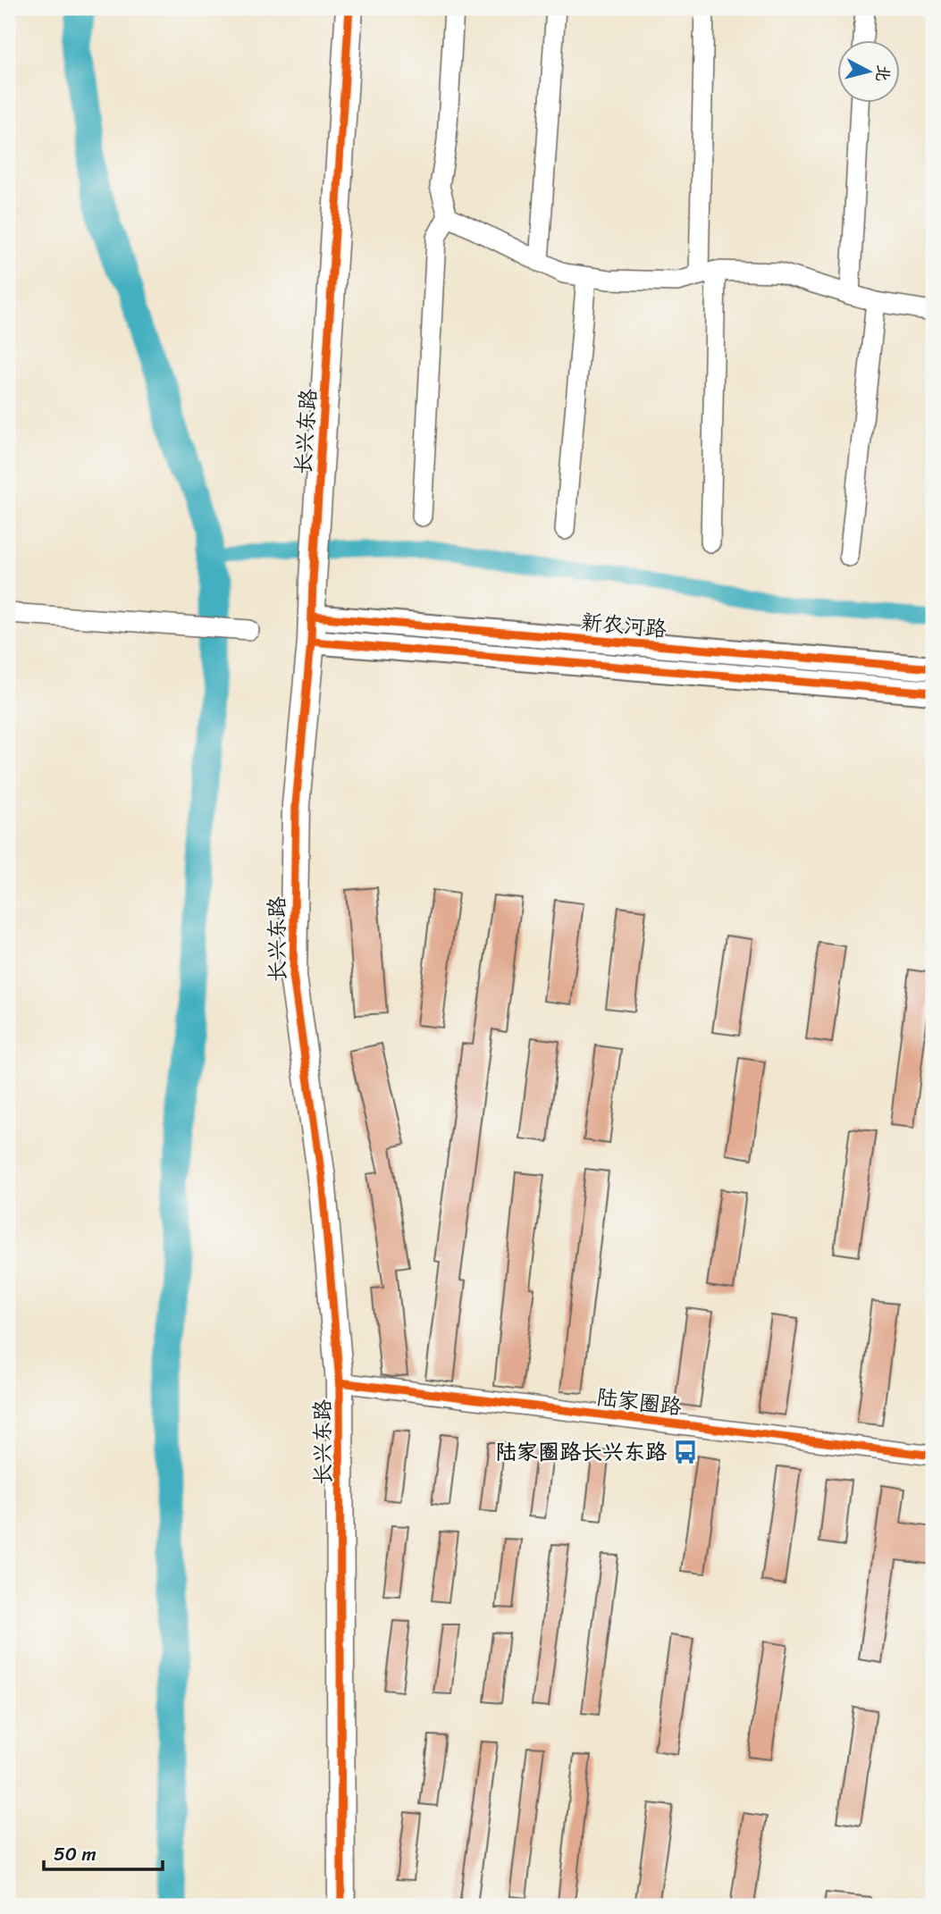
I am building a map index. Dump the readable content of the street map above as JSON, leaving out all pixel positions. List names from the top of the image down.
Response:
{
  "streets": {
    "main road": ["长兴东路"],
    "street": ["新农河路", "陆家圈路"]
  },
  "crossings": [
    ["长兴东路", "新农河路"],
    ["长兴东路", "陆家圈路"]
  ],
  "places": {
    "bus stop": ["陆家圈路长兴东路"]
  },
  "scale_bar": "50 m",
  "north": "right"
}
